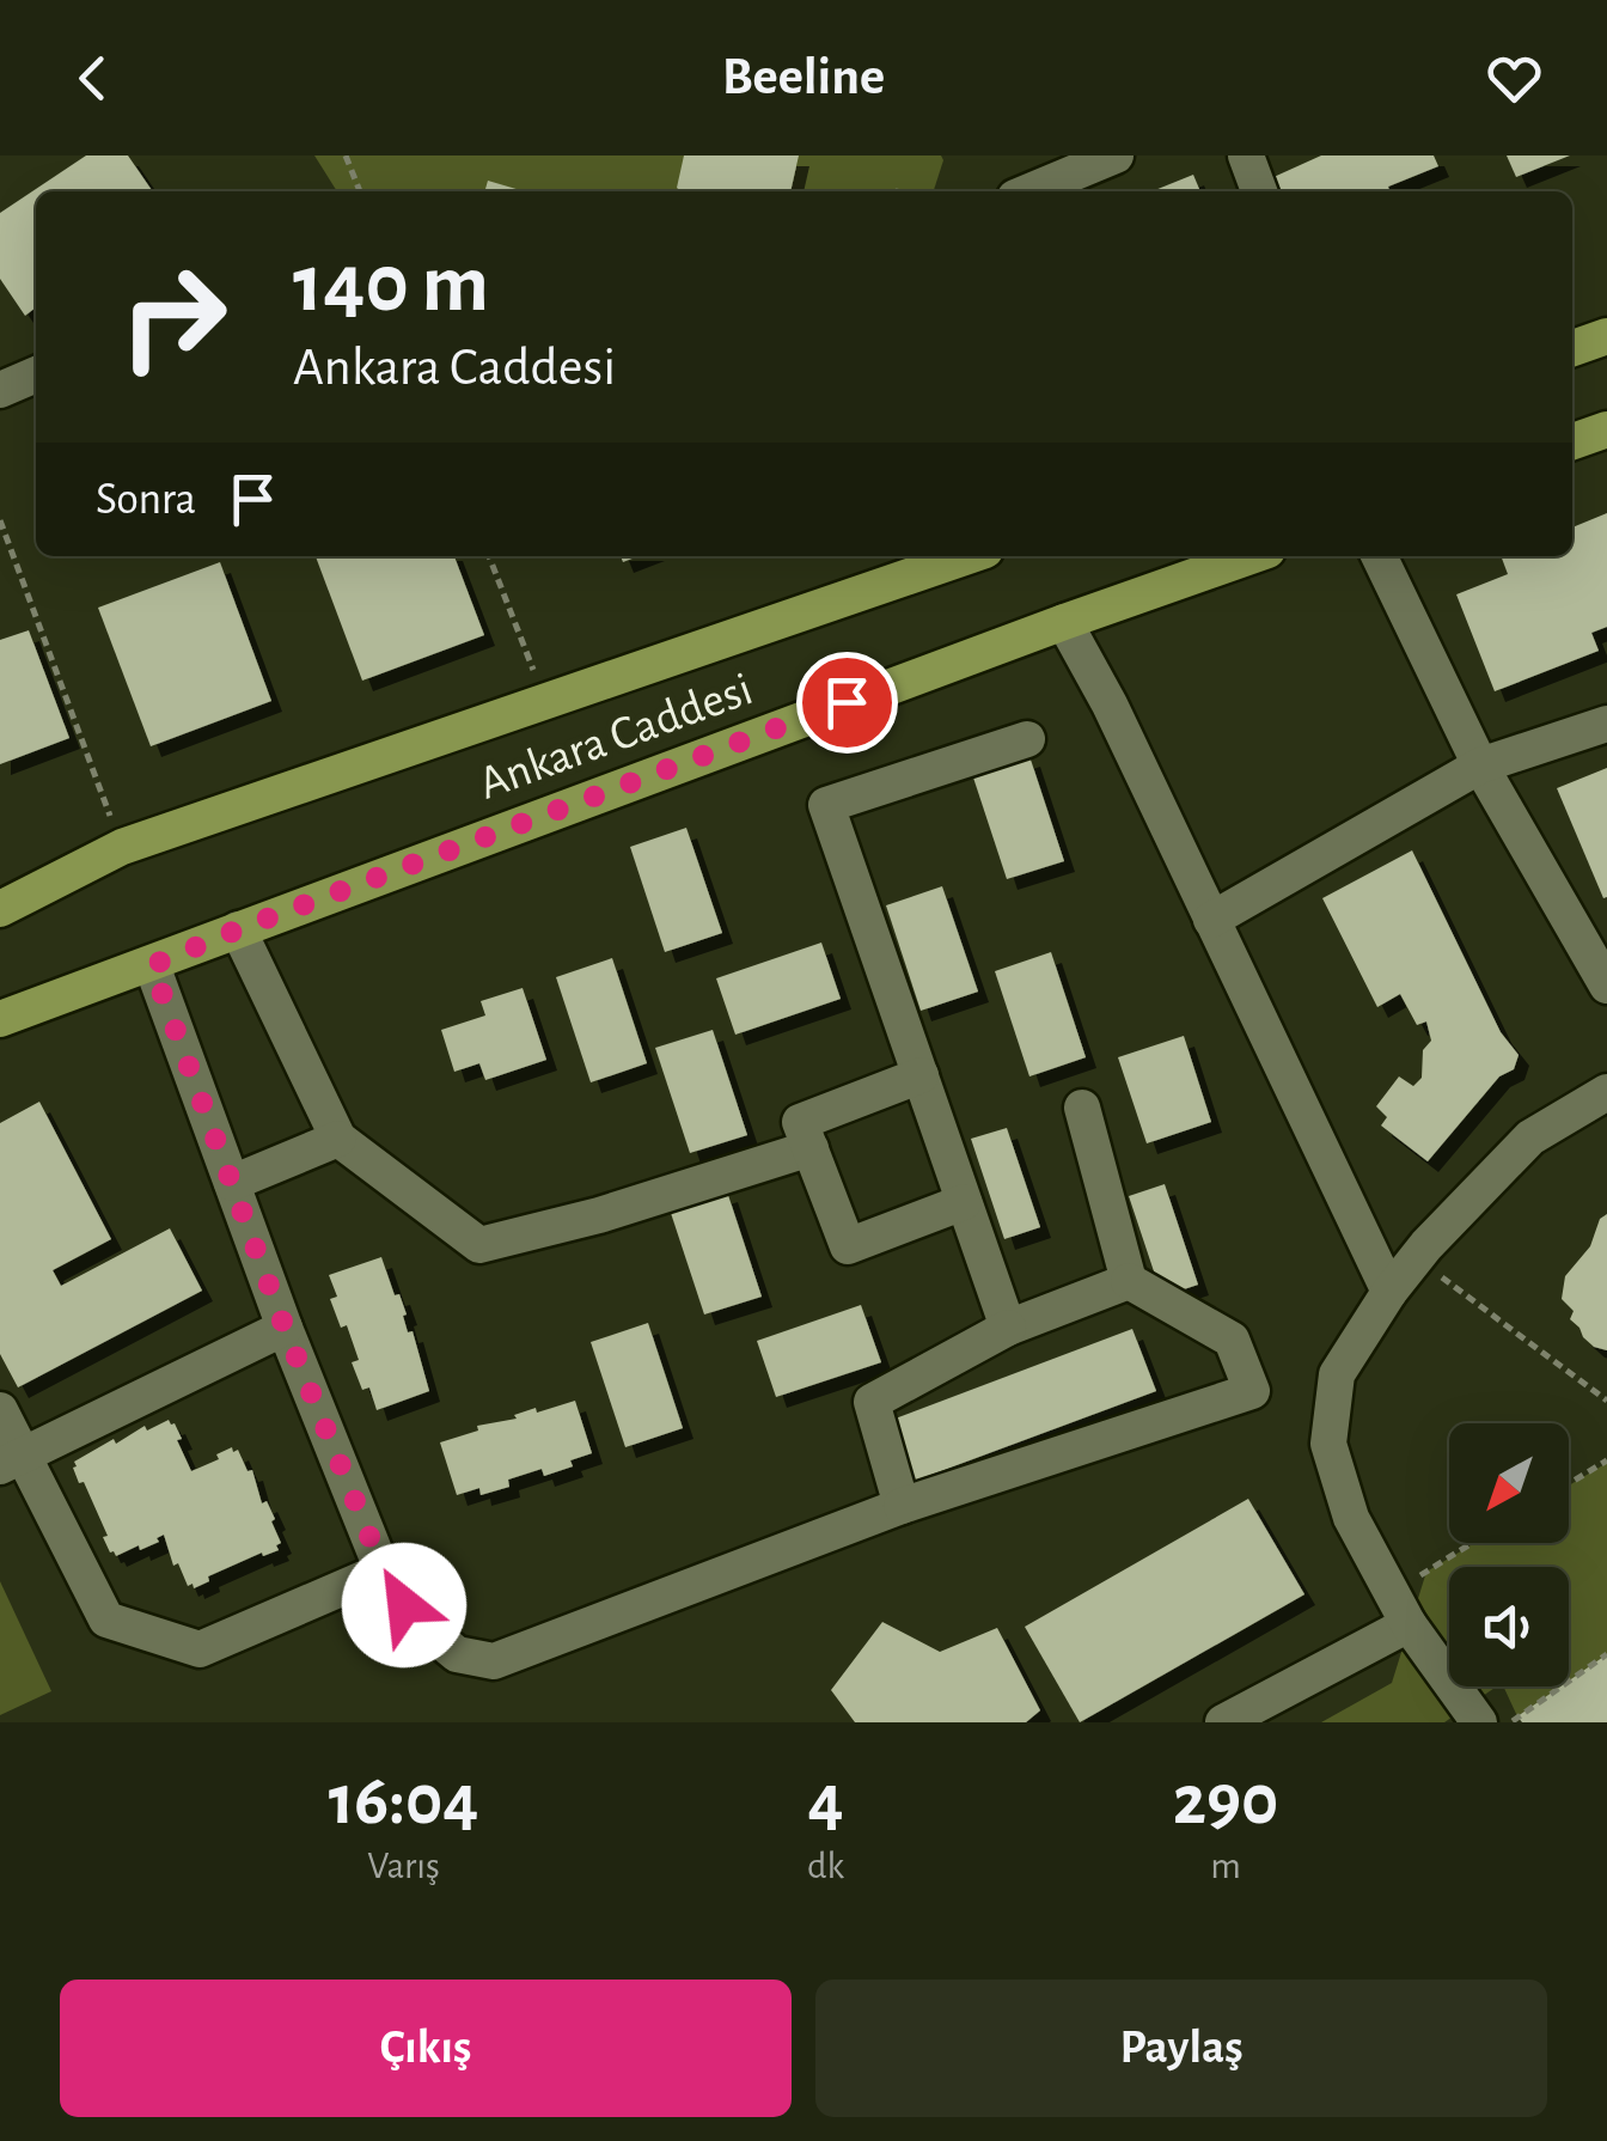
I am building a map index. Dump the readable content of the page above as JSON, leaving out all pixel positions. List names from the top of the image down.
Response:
{
  "streets": {
    "main road": ["Ankara Caddesi"]
  },
  "north": "bottom left",
  "page": {
    "header": "Beeline",
    "turn": ["140 m", "Ankara Caddesi"],
    "then": "Sonra",
    "eta": [
      "16:04",
      "Varış",
      "4",
      "dk",
      "290",
      "m"
    ],
    "buttons": ["Çıkış", "Paylaş"]
  }
}
